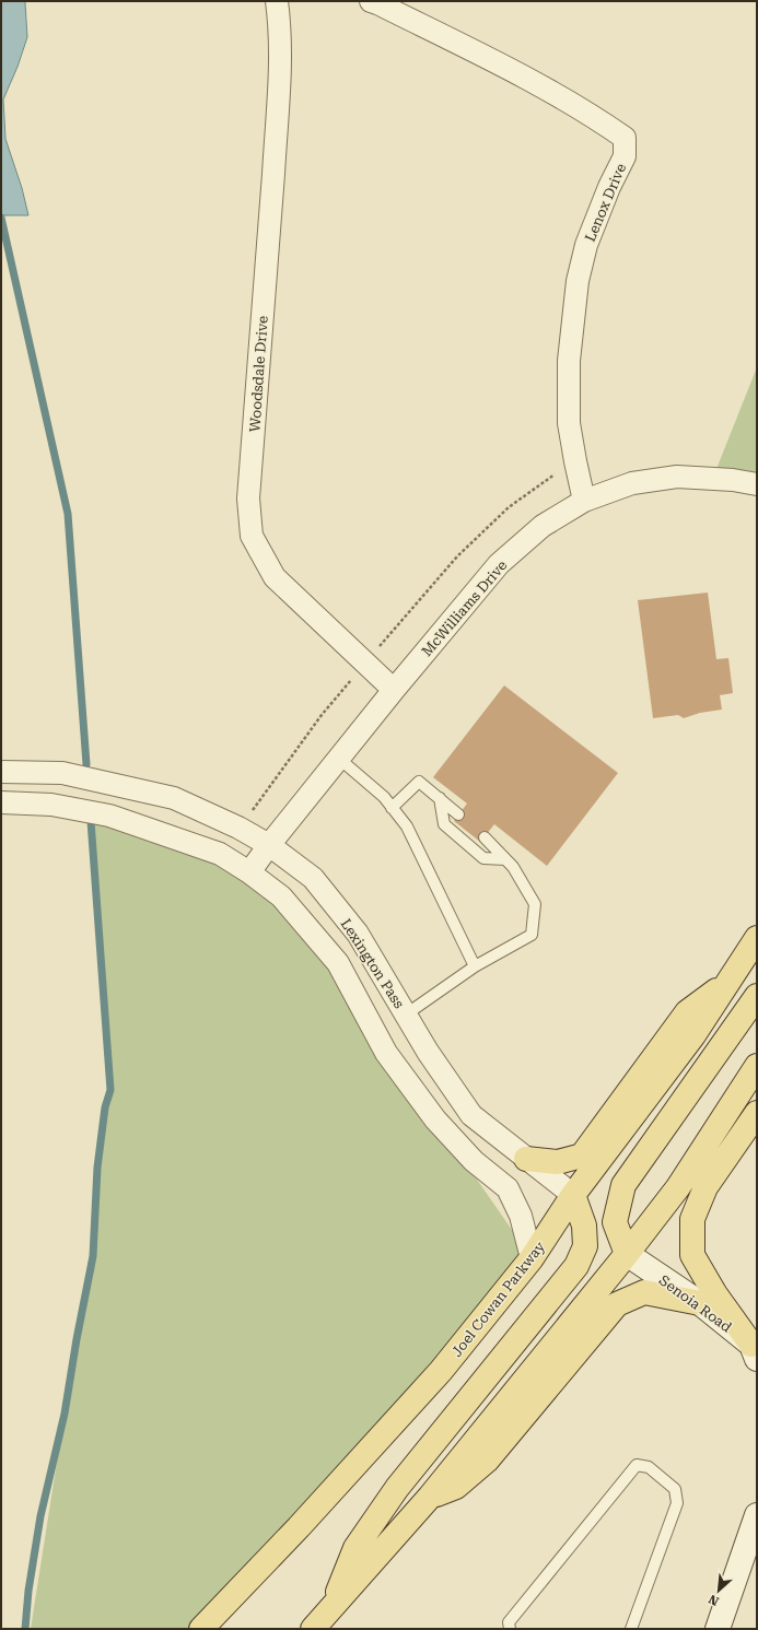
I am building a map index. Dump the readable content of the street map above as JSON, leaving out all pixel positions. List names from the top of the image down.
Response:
{
  "streets": {
    "main road": ["Joel Cowan Parkway"],
    "street": [
      "Lenox Drive",
      "Woodsdale Drive",
      "McWilliams Drive",
      "Lexington Pass",
      "Senoia Road"
    ]
  },
  "crossings": [
    ["Lenox Drive", "McWilliams Drive"],
    ["Woodsdale Drive", "McWilliams Drive"],
    ["McWilliams Drive", "Lexington Pass"],
    ["Lexington Pass", "Joel Cowan Parkway"]
  ],
  "north": "bottom left"
}
